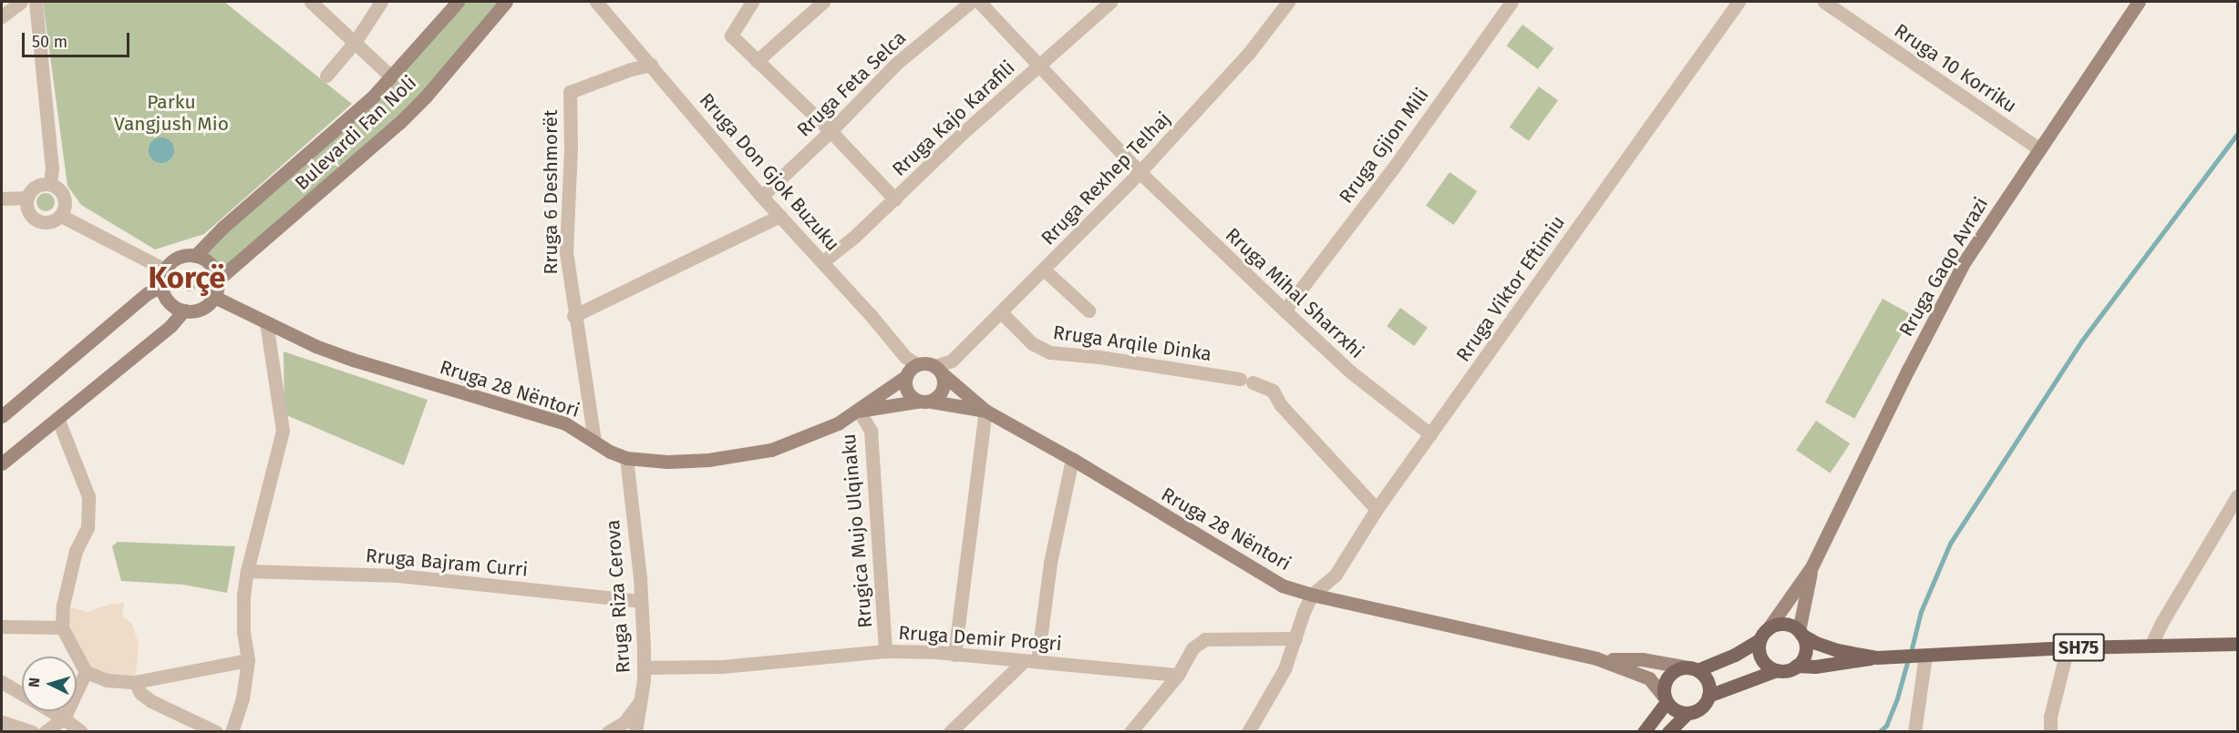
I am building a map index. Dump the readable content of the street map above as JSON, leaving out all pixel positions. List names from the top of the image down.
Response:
{
  "streets": {
    "main road": [
      "Bulevardi Fan Noli",
      "Rruga Gaqo Avrazi",
      "Rruga 28 Nëntori",
      "SH75"
    ],
    "street": [
      "Rruga 10 Korriku",
      "Rruga Feta Selca",
      "Rruga Kajo Karafili",
      "Rruga Gjion Mili",
      "Rruga Don Gjok Buzuku",
      "Rruga Rexhep Telhaj",
      "Rruga 6 Deshmorët",
      "Rruga Viktor Eftimiu",
      "Rruga Mihal Sharrxhi",
      "Rruga Arqile Dinka",
      "Rrugica Mujo Ulqinaku",
      "Rruga Bajram Curri",
      "Rruga Riza Cerova",
      "Rruga Demir Progri"
    ]
  },
  "crossings": [
    ["Rruga 10 Korriku", "Rruga Gaqo Avrazi"],
    ["Rruga Feta Selca", "Rruga Don Gjok Buzuku"],
    ["Rruga Kajo Karafili", "Rruga Don Gjok Buzuku"],
    ["Rruga Kajo Karafili", "Rruga Mihal Sharrxhi"],
    ["Bulevardi Fan Noli", "Rruga 28 Nëntori"],
    ["Rruga Gjion Mili", "Rruga Mihal Sharrxhi"],
    ["Rruga Don Gjok Buzuku", "Rruga Rexhep Telhaj"],
    ["Rruga Don Gjok Buzuku", "Rruga 6 Deshmorët"],
    ["Rruga Don Gjok Buzuku", "Rruga 28 Nëntori"],
    ["Rruga Rexhep Telhaj", "Rruga Mihal Sharrxhi"],
    ["Rruga Rexhep Telhaj", "Rruga Arqile Dinka"],
    ["Rruga Rexhep Telhaj", "Rruga 28 Nëntori"],
    ["Rruga 6 Deshmorët", "Rruga 28 Nëntori"],
    ["Rruga Gaqo Avrazi", "SH75"],
    ["Rruga Viktor Eftimiu", "Rruga Mihal Sharrxhi"],
    ["Rruga Viktor Eftimiu", "Rruga Arqile Dinka"],
    ["Rruga Viktor Eftimiu", "Rruga 28 Nëntori"],
    ["Rruga 28 Nëntori", "Rrugica Mujo Ulqinaku"],
    ["Rruga 28 Nëntori", "Rruga Riza Cerova"],
    ["Rruga 28 Nëntori", "SH75"],
    ["Rrugica Mujo Ulqinaku", "Rruga Demir Progri"],
    ["Rruga Bajram Curri", "Rruga Riza Cerova"],
    ["Rruga Riza Cerova", "Rruga Demir Progri"]
  ],
  "districts": ["Korçë"],
  "parks": ["Parku Vangjush Mio"],
  "scale_bar": "50 m",
  "north": "left"
}
